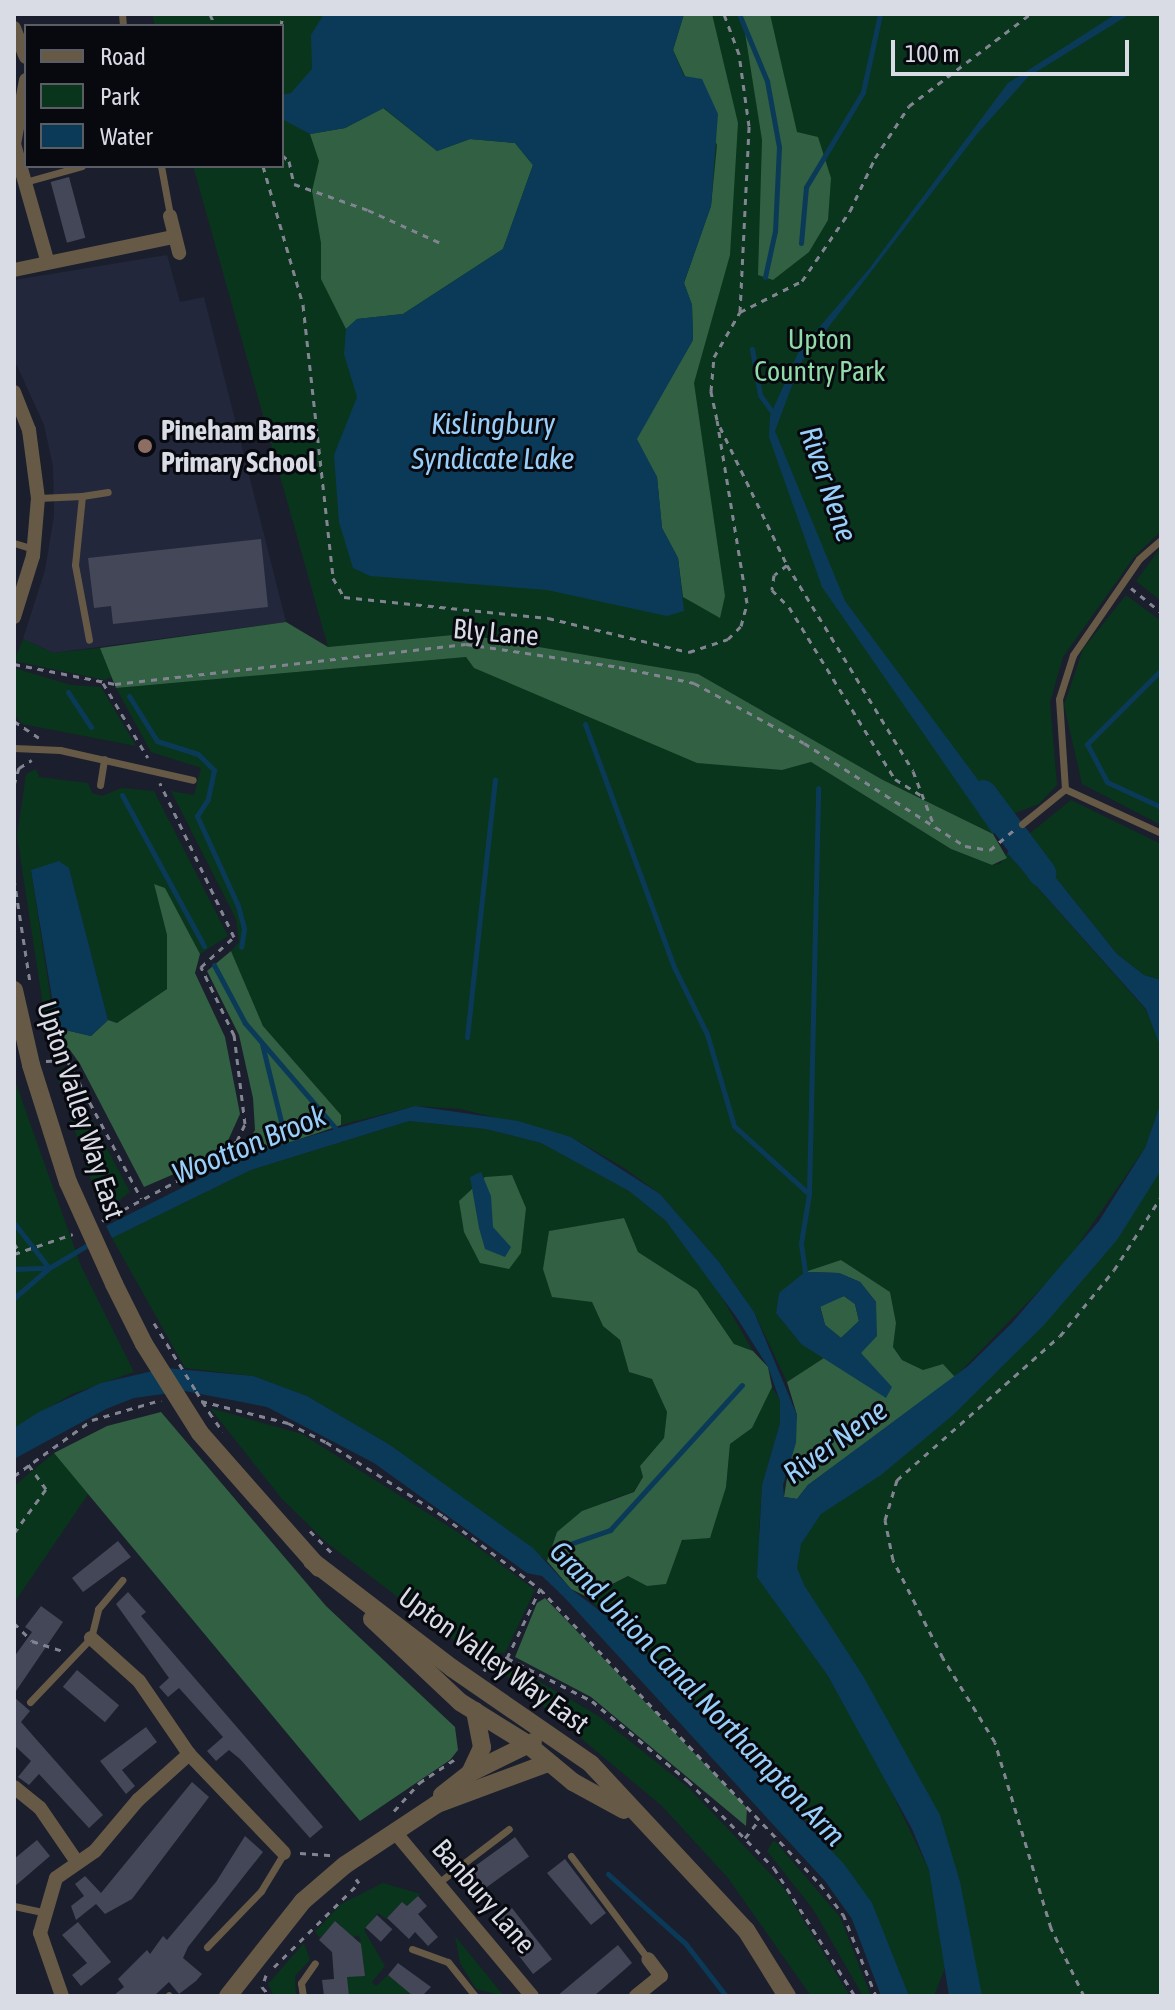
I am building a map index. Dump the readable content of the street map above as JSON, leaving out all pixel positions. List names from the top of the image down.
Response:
{
  "streets": {
    "street": ["Upton Valley Way East", "Banbury Lane"],
    "path": ["Bly Lane"]
  },
  "crossings": [
    ["Upton Valley Way East", "Banbury Lane"]
  ],
  "water": [
    "Kislingbury Syndicate Lake",
    "River Nene",
    "Wootton Brook",
    "Grand Union Canal Northampton Arm"
  ],
  "parks": ["Upton Country Park"],
  "places": ["Pineham Barns Primary School"],
  "legend": ["Road", "Park", "Water"],
  "scale_bar": "100 m"
}
